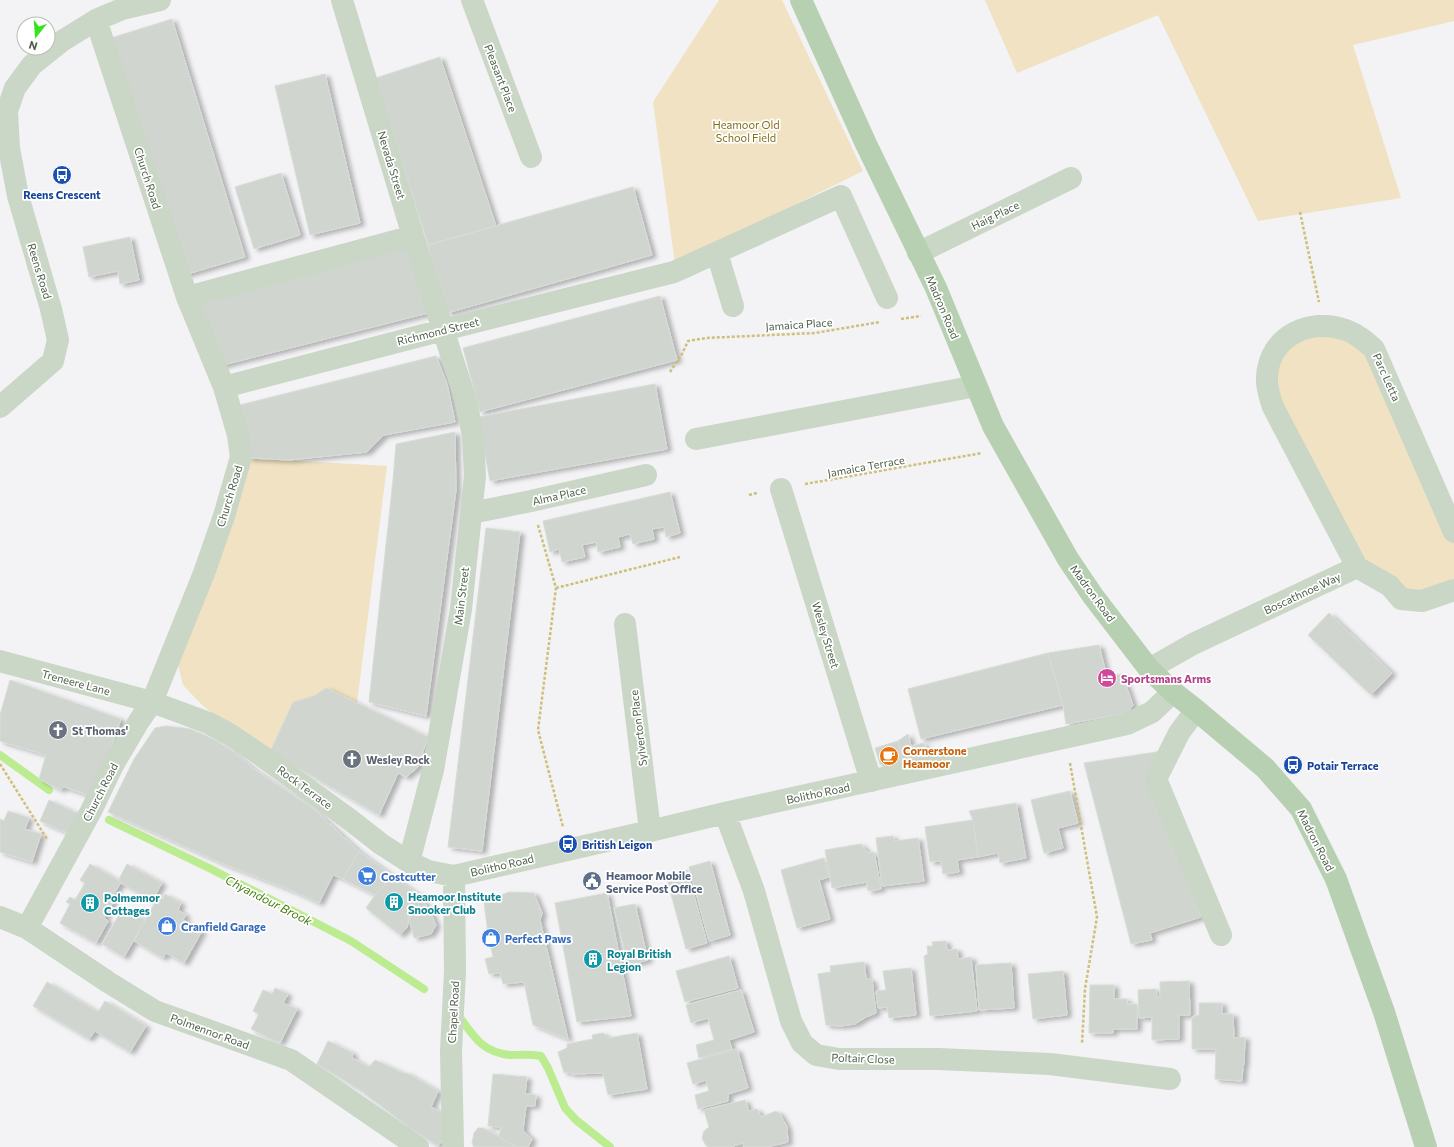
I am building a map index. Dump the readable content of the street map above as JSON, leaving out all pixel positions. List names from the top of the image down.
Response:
{
  "streets": {
    "main road": ["Madron Road"],
    "street": [
      "Pleasant Place",
      "Nevada Street",
      "Church Road",
      "Haig Place",
      "Reens Road",
      "Richmond Street",
      "Parc Letta",
      "Alma Place",
      "Boscathnoe Way",
      "Main Street",
      "Wesley Street",
      "Treneere Lane",
      "Sylverton Place",
      "Rock Terrace",
      "Bolitho Road",
      "Chapel Road",
      "Polmennor Road",
      "Poltair Close"
    ],
    "path": ["Jamaica Place", "Jamaica Terrace"]
  },
  "crossings": [
    ["Nevada Street", "Richmond Street"],
    ["Nevada Street", "Main Street"],
    ["Church Road", "Richmond Street"],
    ["Church Road", "Treneere Lane"],
    ["Church Road", "Rock Terrace"],
    ["Church Road", "Polmennor Road"],
    ["Haig Place", "Madron Road"],
    ["Madron Road", "Boscathnoe Way"],
    ["Madron Road", "Bolitho Road"],
    ["Richmond Street", "Main Street"],
    ["Parc Letta", "Boscathnoe Way"],
    ["Jamaica Terrace", "Wesley Street"],
    ["Alma Place", "Main Street"],
    ["Main Street", "Rock Terrace"],
    ["Wesley Street", "Bolitho Road"],
    ["Treneere Lane", "Rock Terrace"],
    ["Sylverton Place", "Bolitho Road"],
    ["Rock Terrace", "Bolitho Road"],
    ["Rock Terrace", "Chapel Road"],
    ["Bolitho Road", "Chapel Road"],
    ["Bolitho Road", "Poltair Close"]
  ],
  "water": ["Chyandour Brook"],
  "parks": ["Heamoor Old School Field"],
  "places": {
    "bus stop": ["Reens Crescent", "Potair Terrace", "British Leigon"],
    "hotel": ["Sportsmans Arms"],
    "church": ["St Thomas'", "Wesley Rock"],
    "cafe": ["Cornerstone Heamoor"],
    "supermarket": ["Costcutter"],
    "public building": ["Heamoor Mobile Service Post Office"],
    "building": ["Heamoor Institute Snooker Club", "Polmennor Cottages", "Royal British Legion"],
    "shop": ["Cranfield Garage", "Perfect Paws"]
  },
  "north": "bottom"
}
